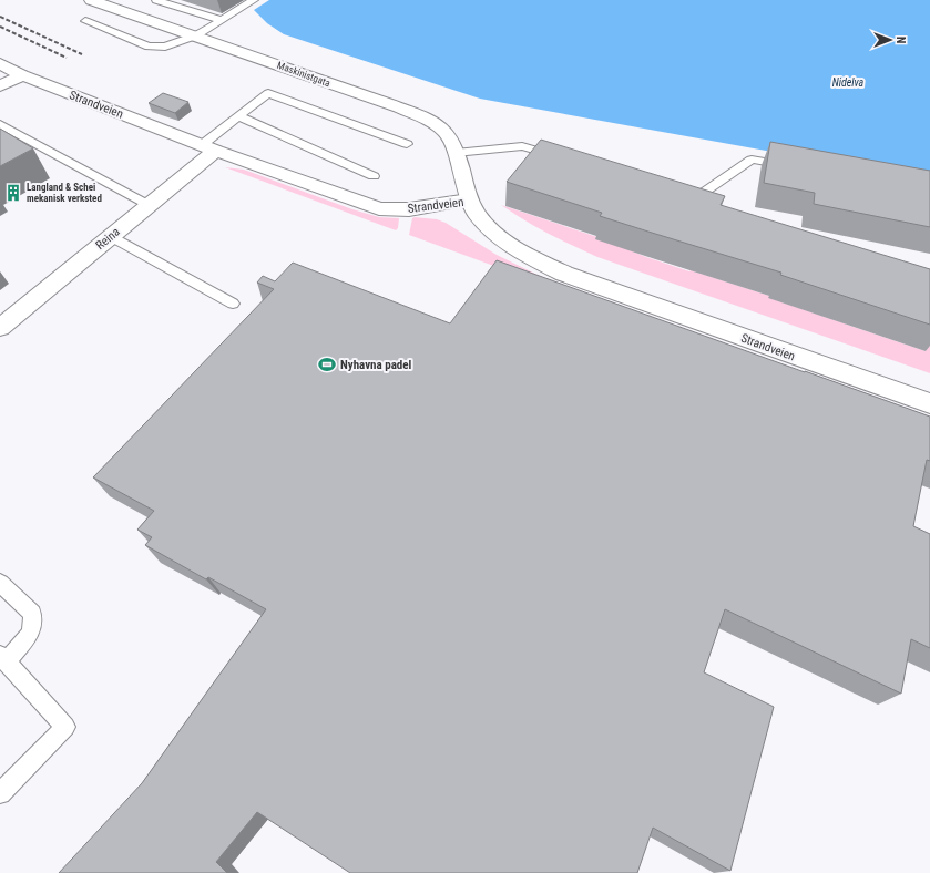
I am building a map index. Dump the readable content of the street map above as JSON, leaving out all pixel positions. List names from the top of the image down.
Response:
{
  "streets": {
    "main road": ["Maskinistgata", "Strandveien", "Reina"]
  },
  "crossings": [
    ["Maskinistgata", "Strandveien"],
    ["Strandveien", "Reina"]
  ],
  "water": ["Nidelva"],
  "places": {
    "building": ["Langland & Schei mekanisk verksted"],
    "sports": ["Nyhavna padel"]
  },
  "north": "right"
}
